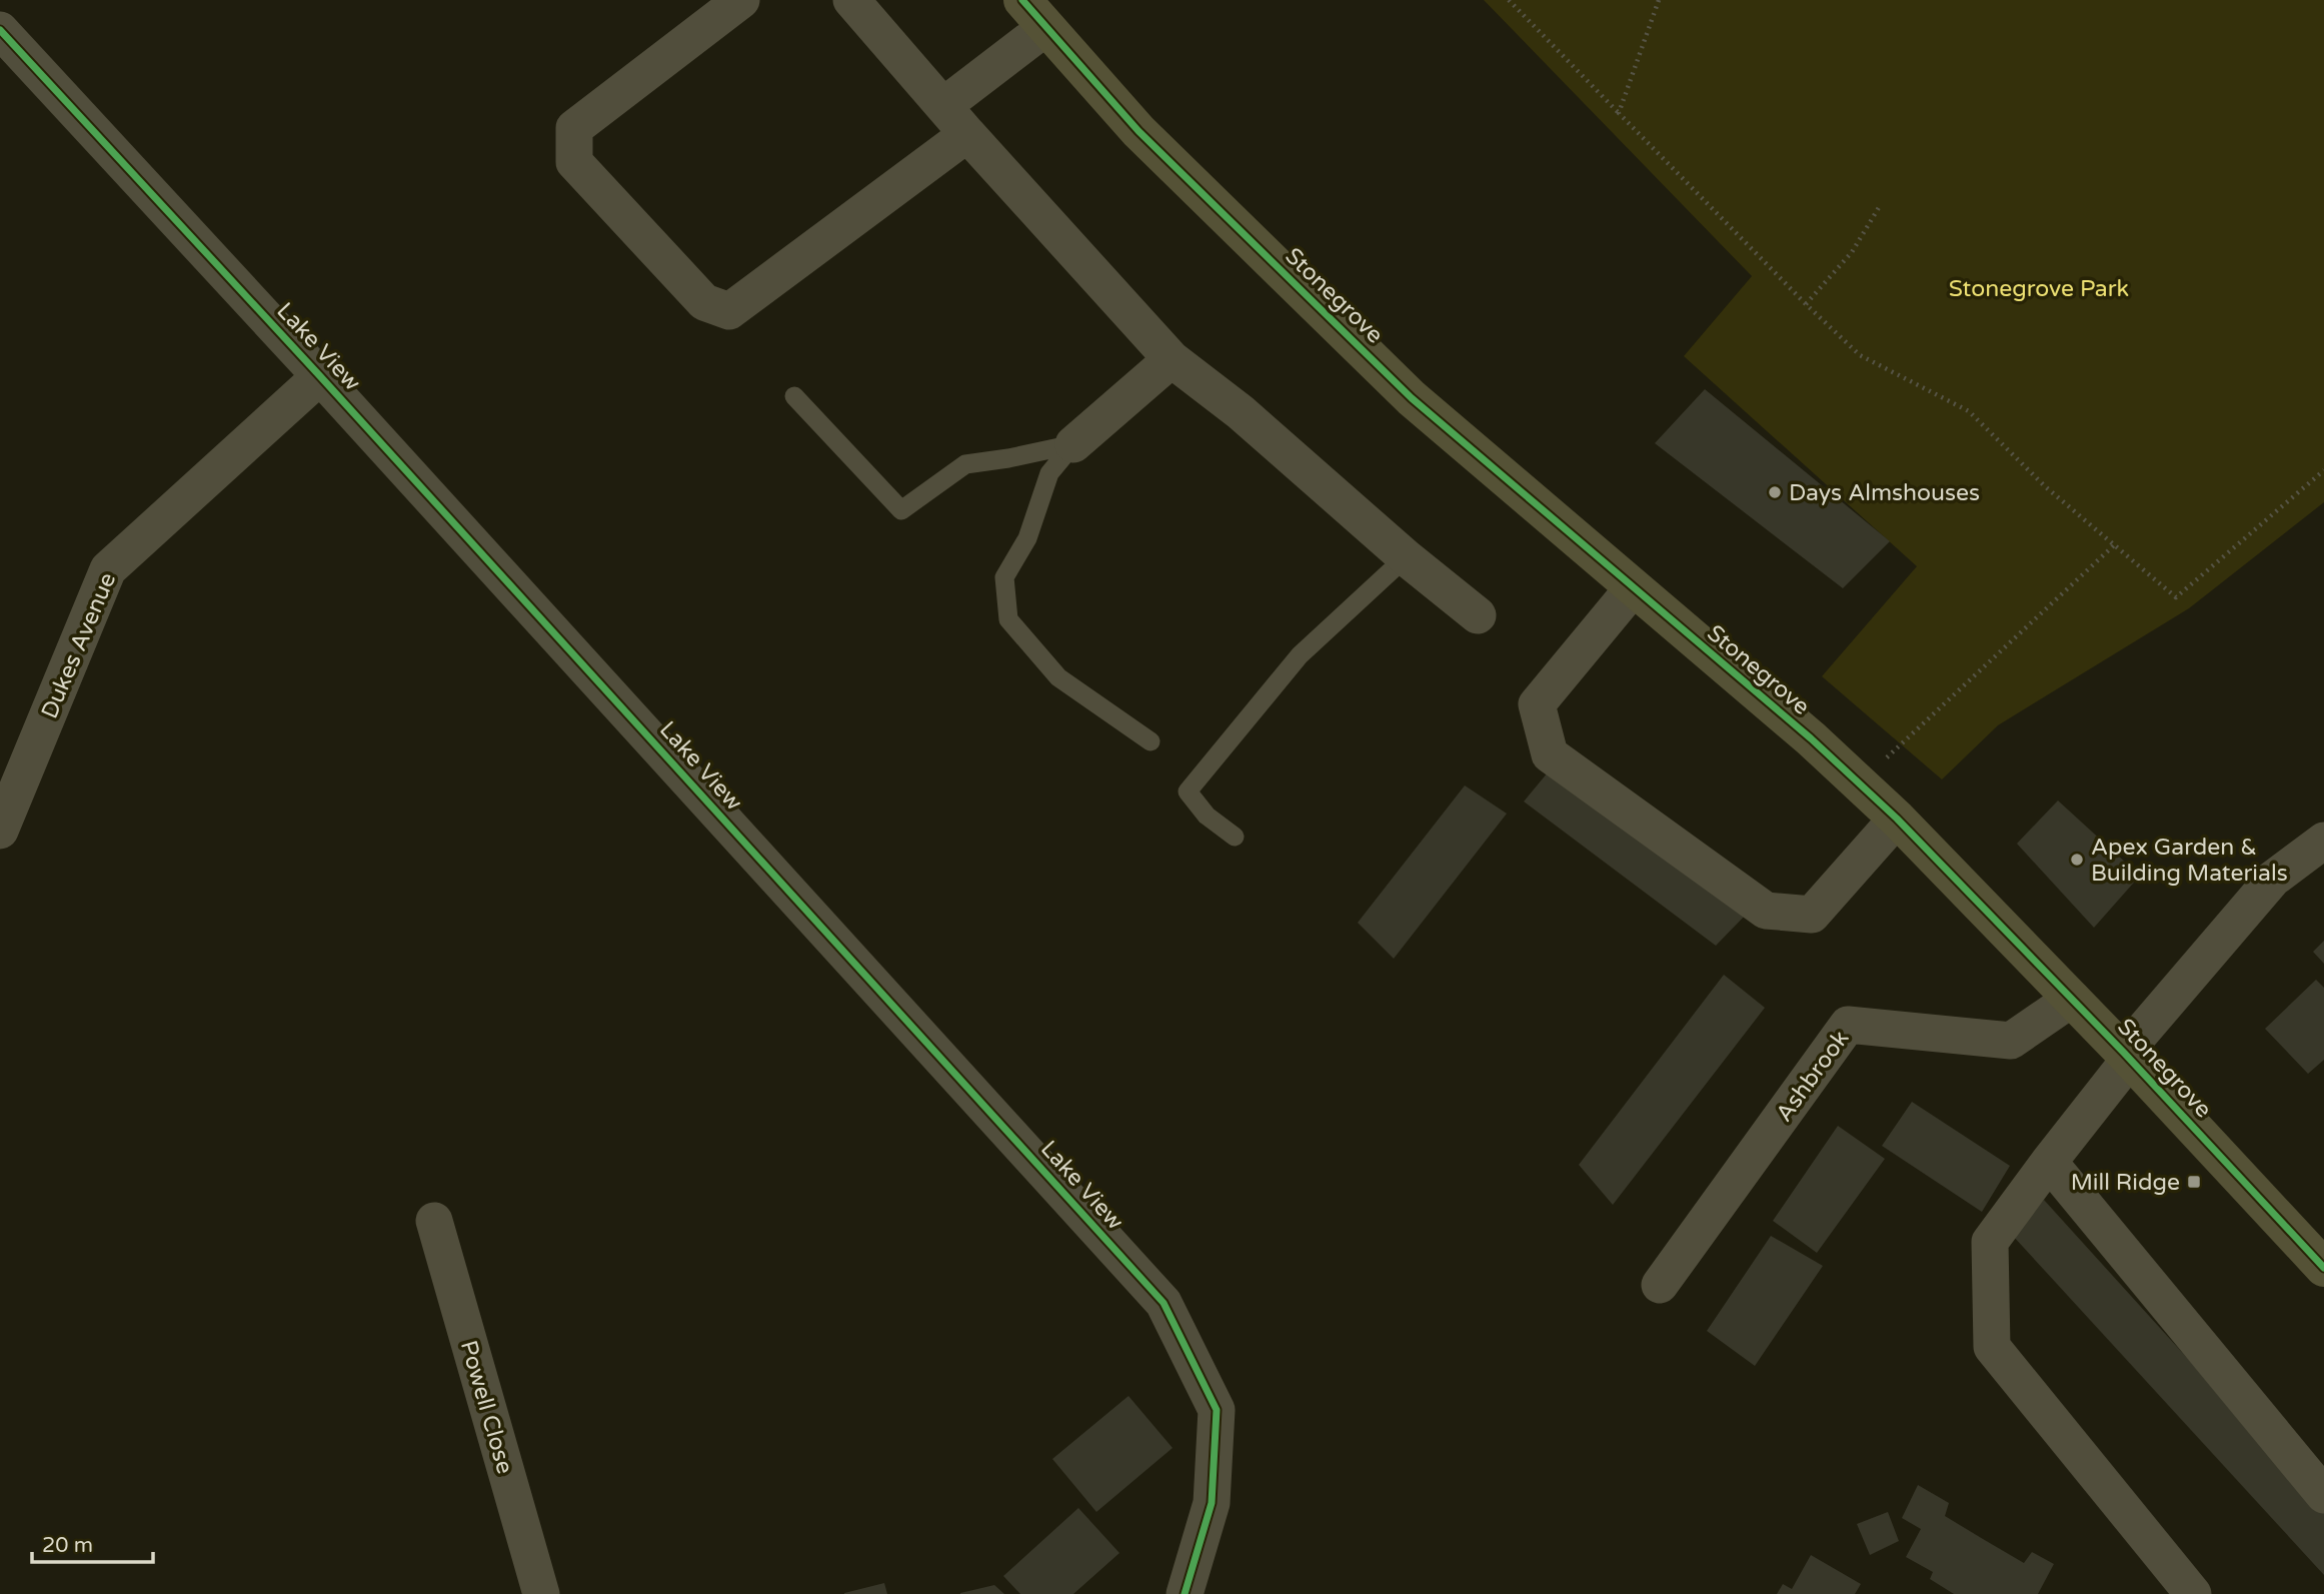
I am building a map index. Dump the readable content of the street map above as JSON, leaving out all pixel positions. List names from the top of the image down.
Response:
{
  "streets": {
    "main road": ["Stonegrove"],
    "street": [
      "Lake View",
      "Dukes Avenue",
      "Ashbrook",
      "Powell Close"
    ]
  },
  "crossings": [
    ["Stonegrove", "Ashbrook"],
    ["Lake View", "Dukes Avenue"]
  ],
  "parks": ["Stonegrove Park"],
  "places": {
    "other": ["Days Almshouses", "Apex Garden & Building Materials"],
    "transit": ["Mill Ridge"]
  },
  "scale_bar": "20 m"
}
